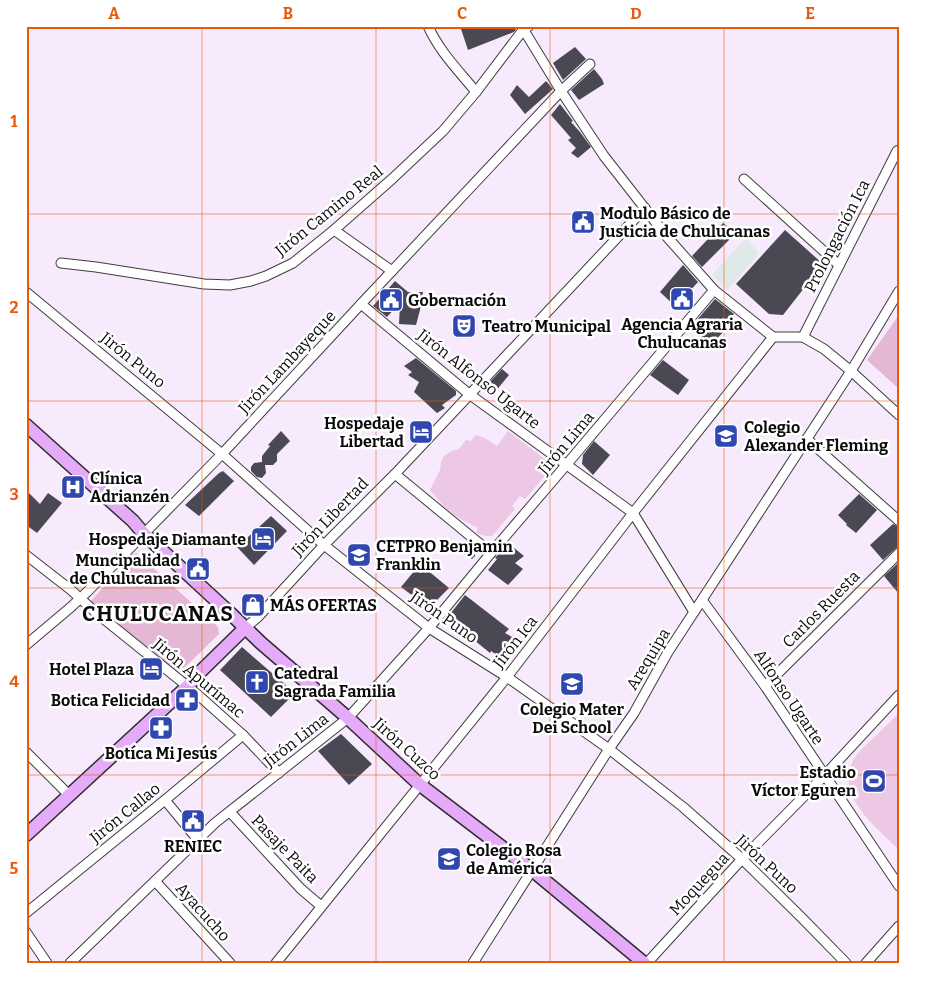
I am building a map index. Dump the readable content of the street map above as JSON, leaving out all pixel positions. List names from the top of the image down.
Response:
{
  "streets": {
    "street": [
      "Jirón Camino Real",
      "Prolongación Ica",
      "Jirón Puno",
      "Jirón Lambayeque",
      "Jirón Alfonso Ugarte",
      "Jirón Lima",
      "Jirón Libertad",
      "Carlos Ruesta",
      "Jirón Ica",
      "Arequipa",
      "Jirón Apurímac",
      "Alfonso Ugarte",
      "Jirón Cuzco",
      "Jirón Callao",
      "Pasaje Paita",
      "Moquegua",
      "Ayacucho"
    ]
  },
  "crossings": [
    ["Jirón Puno", "Jirón Lambayeque"],
    ["Jirón Puno", "Jirón Lima"],
    ["Jirón Puno", "Jirón Libertad"],
    ["Jirón Puno", "Jirón Ica"],
    ["Jirón Puno", "Arequipa"],
    ["Jirón Puno", "Moquegua"],
    ["Jirón Lambayeque", "Jirón Alfonso Ugarte"],
    ["Jirón Lambayeque", "Jirón Apurímac"],
    ["Jirón Lambayeque", "Jirón Cuzco"],
    ["Jirón Alfonso Ugarte", "Jirón Lima"],
    ["Jirón Alfonso Ugarte", "Jirón Libertad"],
    ["Jirón Alfonso Ugarte", "Jirón Ica"],
    ["Jirón Alfonso Ugarte", "Arequipa"],
    ["Jirón Lima", "Jirón Apurímac"],
    ["Jirón Lima", "Jirón Cuzco"],
    ["Jirón Lima", "Pasaje Paita"],
    ["Jirón Lima", "Ayacucho"],
    ["Jirón Libertad", "Jirón Apurímac"],
    ["Jirón Libertad", "Jirón Cuzco"],
    ["Carlos Ruesta", "Alfonso Ugarte"],
    ["Jirón Ica", "Jirón Cuzco"],
    ["Jirón Ica", "Pasaje Paita"],
    ["Arequipa", "Alfonso Ugarte"],
    ["Arequipa", "Jirón Cuzco"],
    ["Jirón Apurímac", "Jirón Callao"],
    ["Alfonso Ugarte", "Moquegua"],
    ["Jirón Cuzco", "Moquegua"]
  ],
  "districts": ["CHULUCANAS"],
  "places": {
    "public building": [
      "Modulo Básico de Justicia de Chulucanas",
      "Agencia Agraria Chulucanas",
      "Gobernación",
      "Muncipalidad de Chulucanas",
      "RENIEC"
    ],
    "theatre": ["Teatro Municipal"],
    "hotel": ["Hospedaje Libertad", "Hospedaje Diamante", "Hotel Plaza"],
    "school or university": [
      "Colegio Alexander Fleming",
      "CETPRO Benjamin Franklin",
      "Colegio Mater Dei School",
      "Colegio Rosa de América"
    ],
    "hospital": ["Clínica Adrianzén"],
    "shop": ["MÁS OFERTAS"],
    "church": ["Catedral Sagrada Familia"],
    "pharmacy": ["Botica Felicidad", "Botíca Mi Jesús"],
    "sports": ["Estadio Víctor Eguren"]
  },
  "grid": {
    "columns": [
      "A",
      "B",
      "C",
      "D",
      "E"
    ],
    "rows": [
      "1",
      "2",
      "3",
      "4",
      "5"
    ]
  }
}
